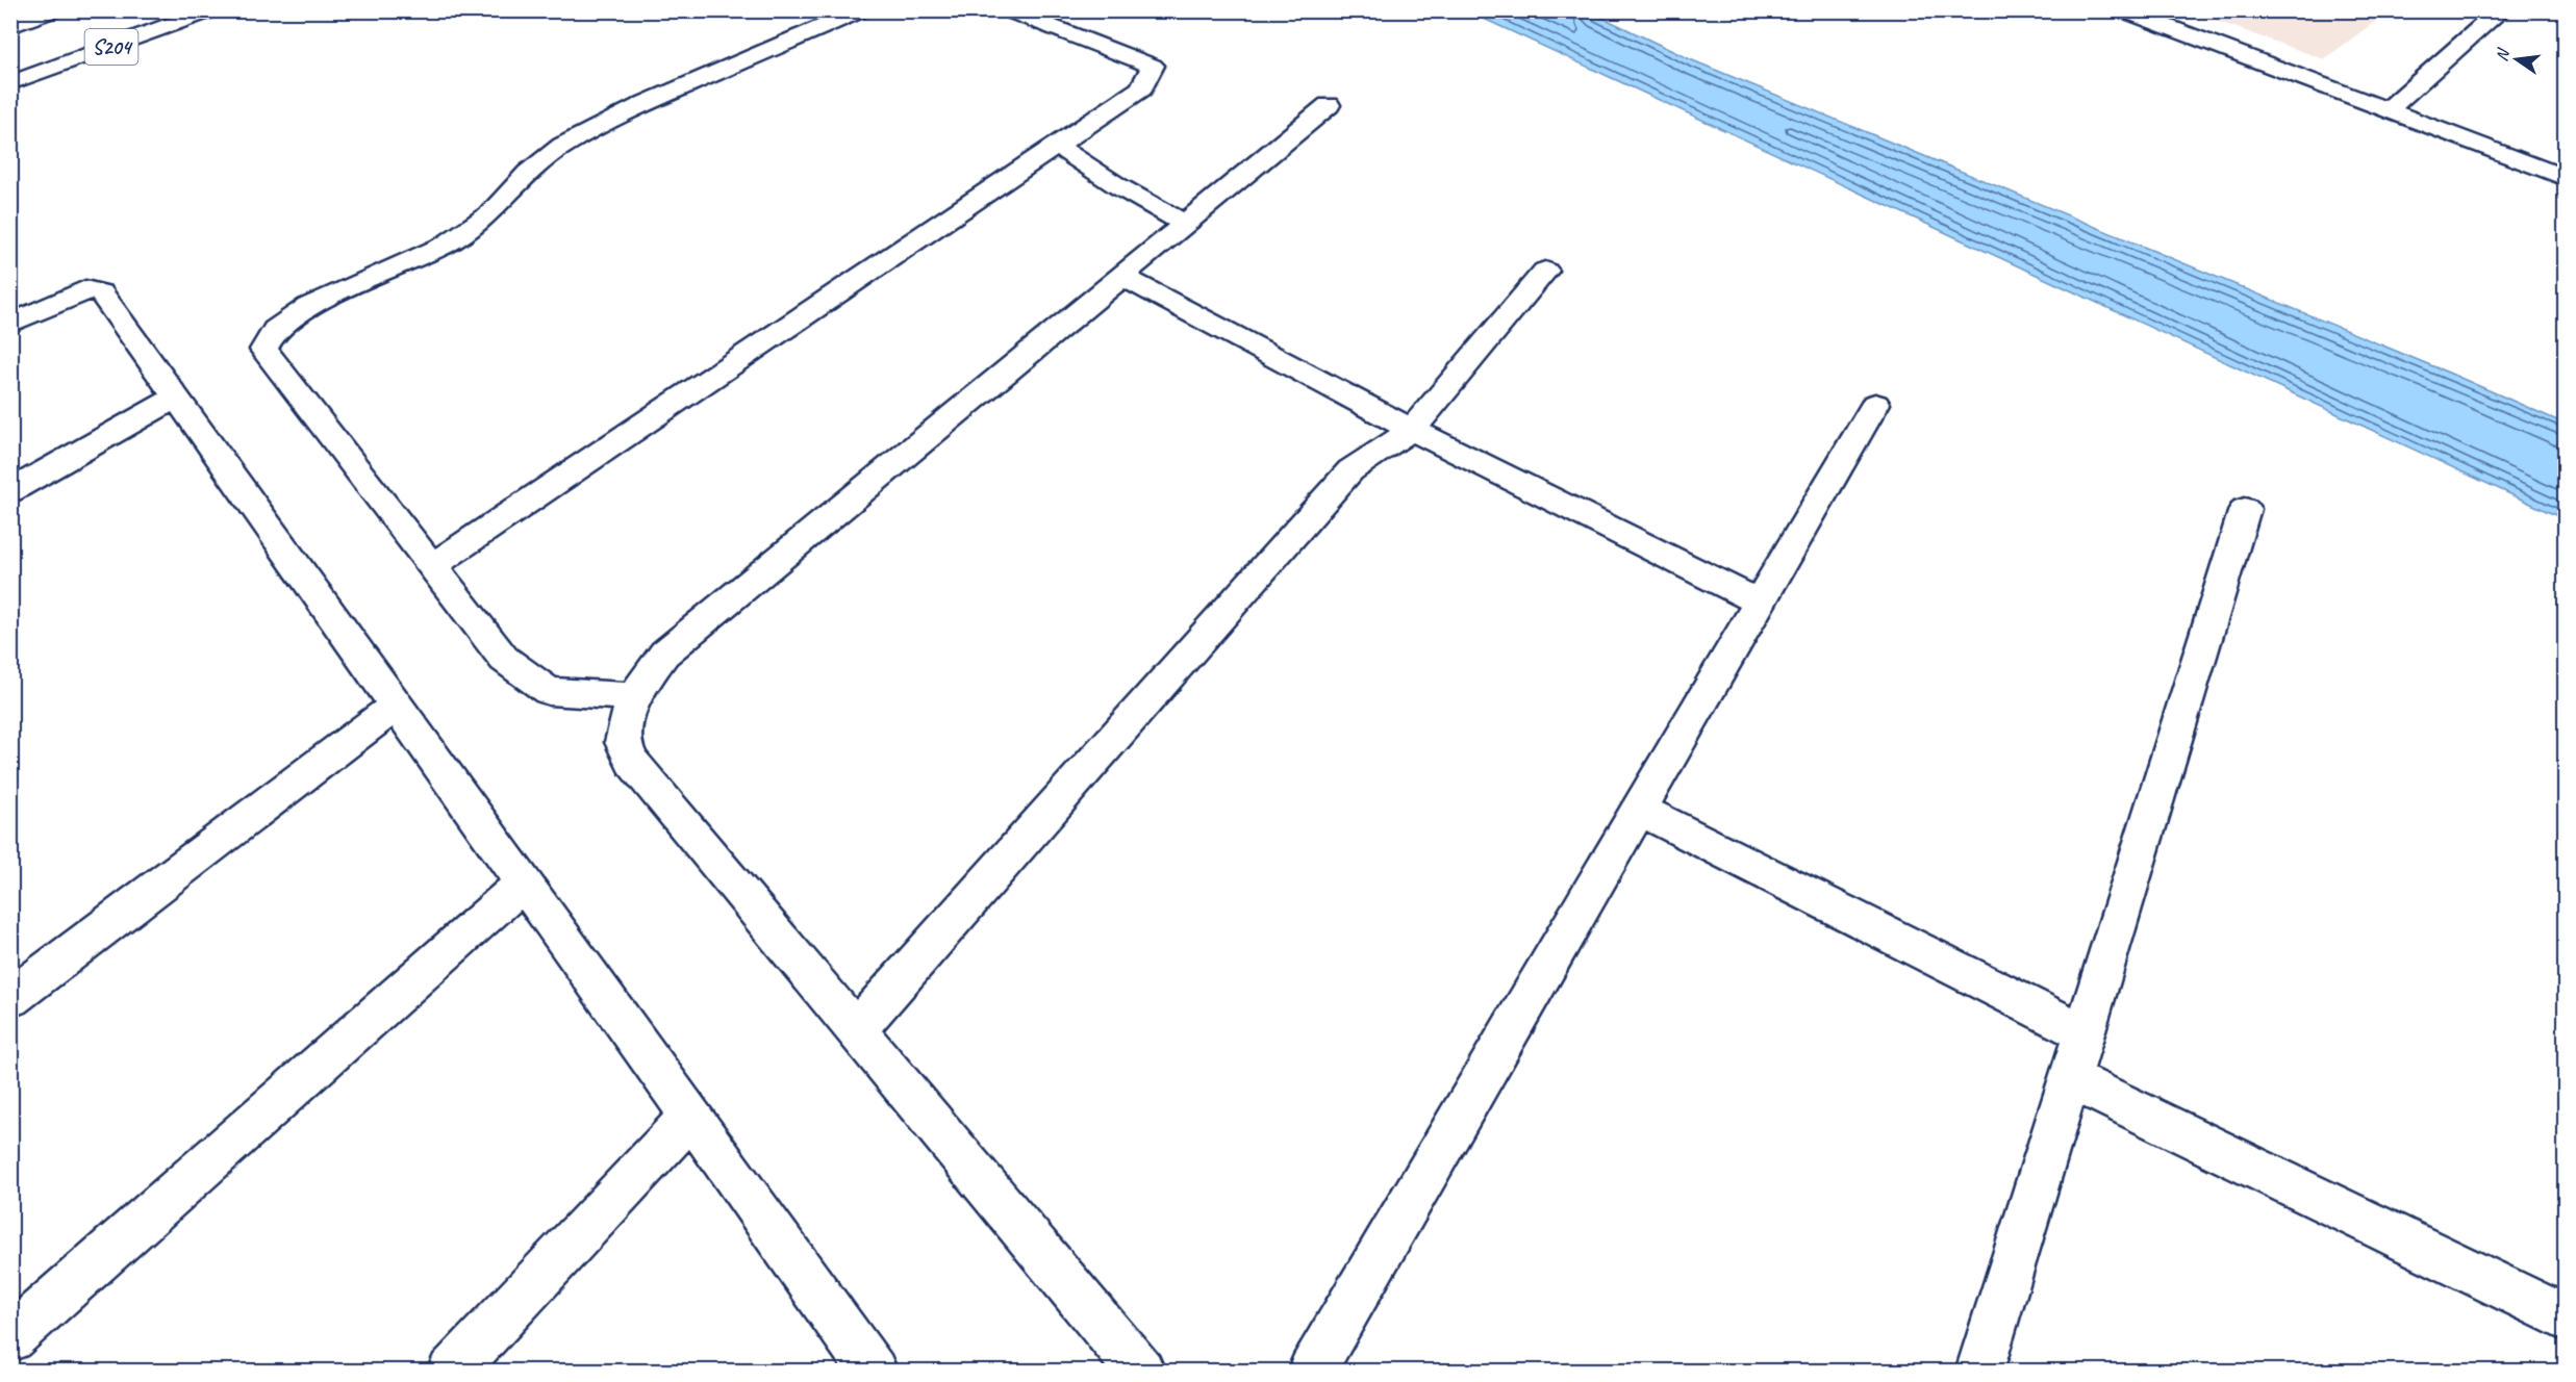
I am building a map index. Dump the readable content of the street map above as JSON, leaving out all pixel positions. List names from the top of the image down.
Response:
{
  "streets": {
    "street": ["S204"]
  },
  "north": "left"
}
